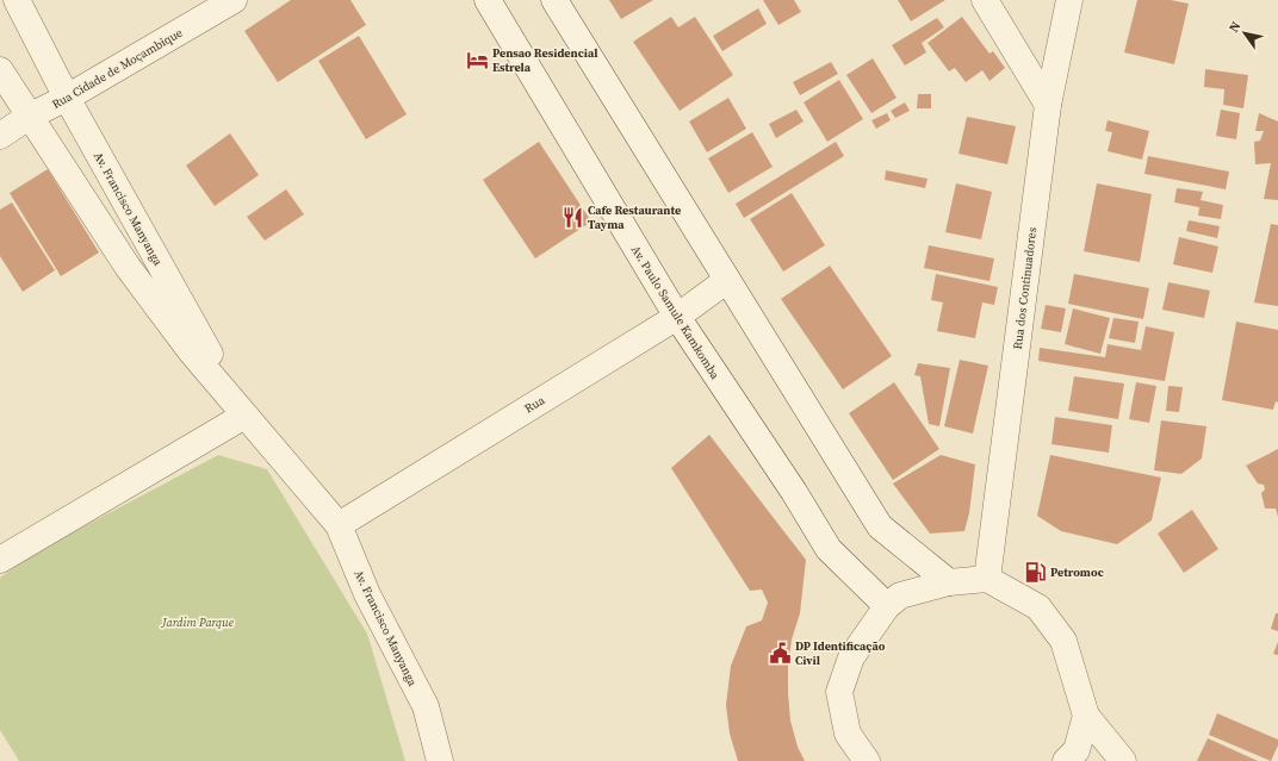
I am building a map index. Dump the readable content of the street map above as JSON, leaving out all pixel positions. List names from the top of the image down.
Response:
{
  "streets": {
    "street": [
      "Rua Cidade de Moçambique",
      "Av. Francisco Manyanga",
      "Rua dos Continuadores",
      "Av. Paulo Samule Kamkomba",
      "Rua"
    ]
  },
  "crossings": [
    ["Rua Cidade de Moçambique", "Av. Francisco Manyanga"],
    ["Av. Francisco Manyanga", "Rua"],
    ["Av. Paulo Samule Kamkomba", "Rua"]
  ],
  "parks": ["Jardim Parque"],
  "places": {
    "hotel": ["Pensao Residencial Estrela"],
    "restaurant": ["Cafe Restaurante Tayma"],
    "fuel station": ["Petromoc"],
    "public building": ["DP Identificação Civil"]
  },
  "north": "top left"
}
